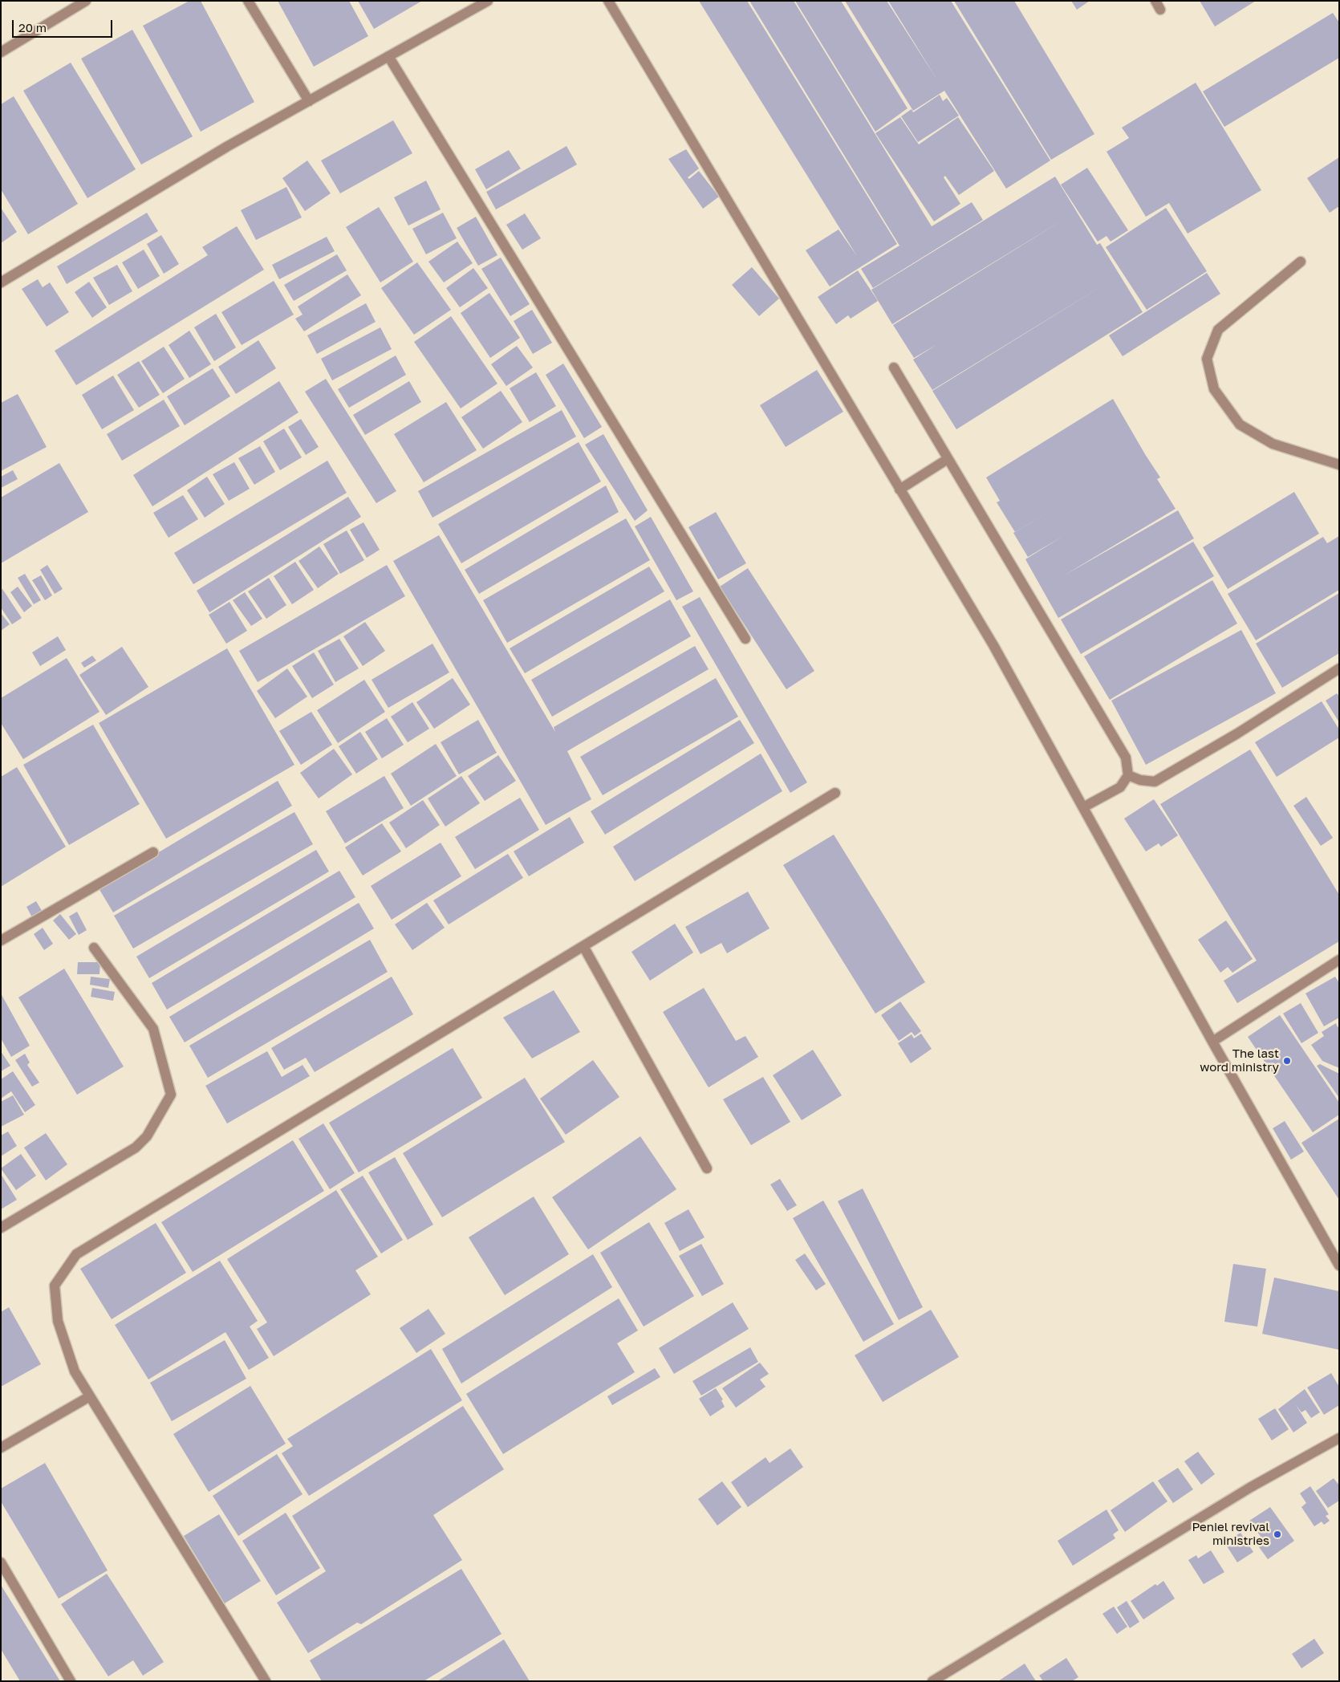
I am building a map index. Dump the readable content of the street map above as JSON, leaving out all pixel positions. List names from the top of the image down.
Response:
{
  "places": ["The last word ministry", "Peniel revival ministries"],
  "scale_bar": "20 m"
}
